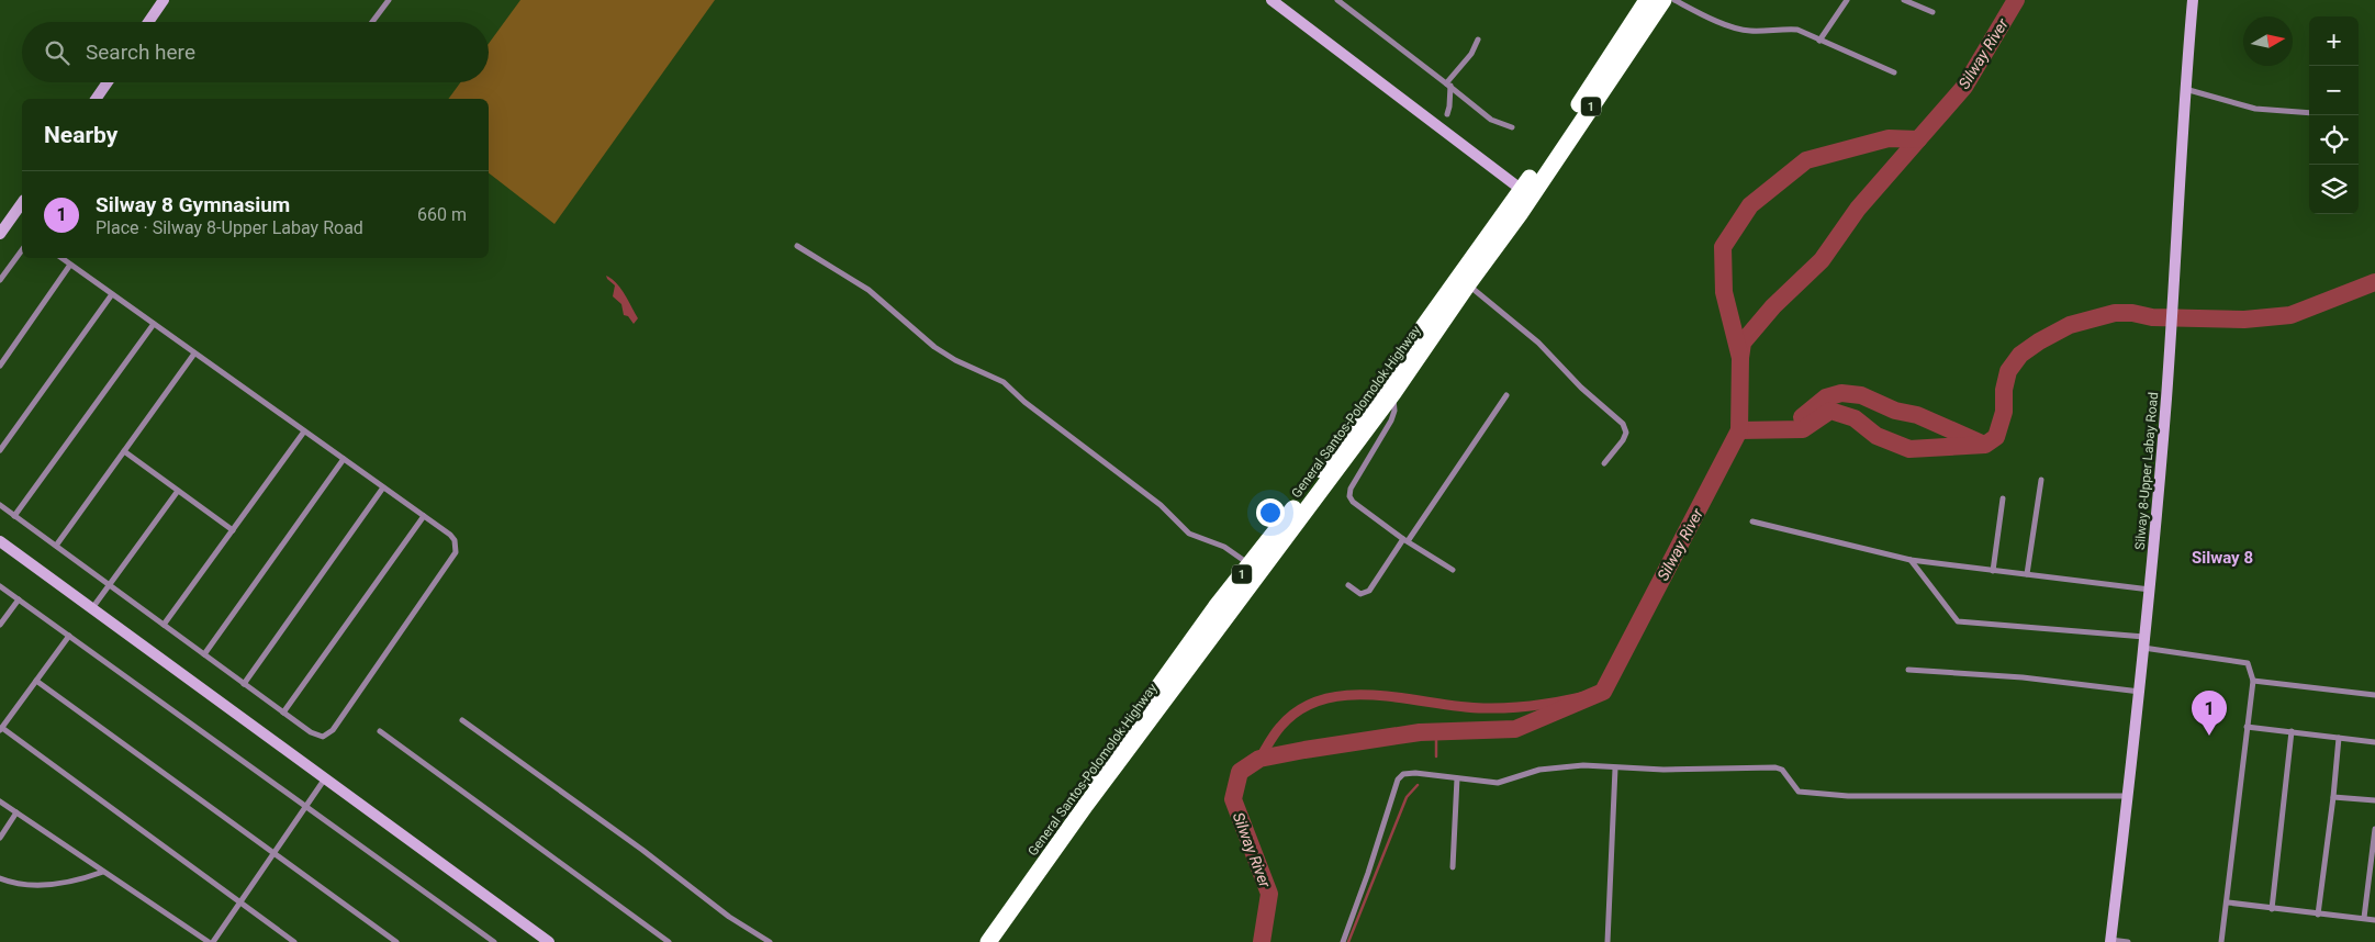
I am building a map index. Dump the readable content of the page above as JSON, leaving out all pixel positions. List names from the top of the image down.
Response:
{
  "streets": {
    "highway": ["1", "General Santos-Polomolok Highway"],
    "street": ["Silway 8-Upper Labay Road"]
  },
  "crossings": [
    ["1", "General Santos-Polomolok Highway"]
  ],
  "districts": ["Silway 8"],
  "water": ["Silway River"],
  "north": "right",
  "page": {
    "map_buttons": ["+", "−"],
    "search": "Search here",
    "heading": "Nearby",
    "list": [
      {
        "mark": "1",
        "name": "Silway 8 Gymnasium",
        "note": "Place · Silway 8-Upper Labay Road",
        "value": "660 m"
      }
    ],
    "pins": "1"
  }
}
